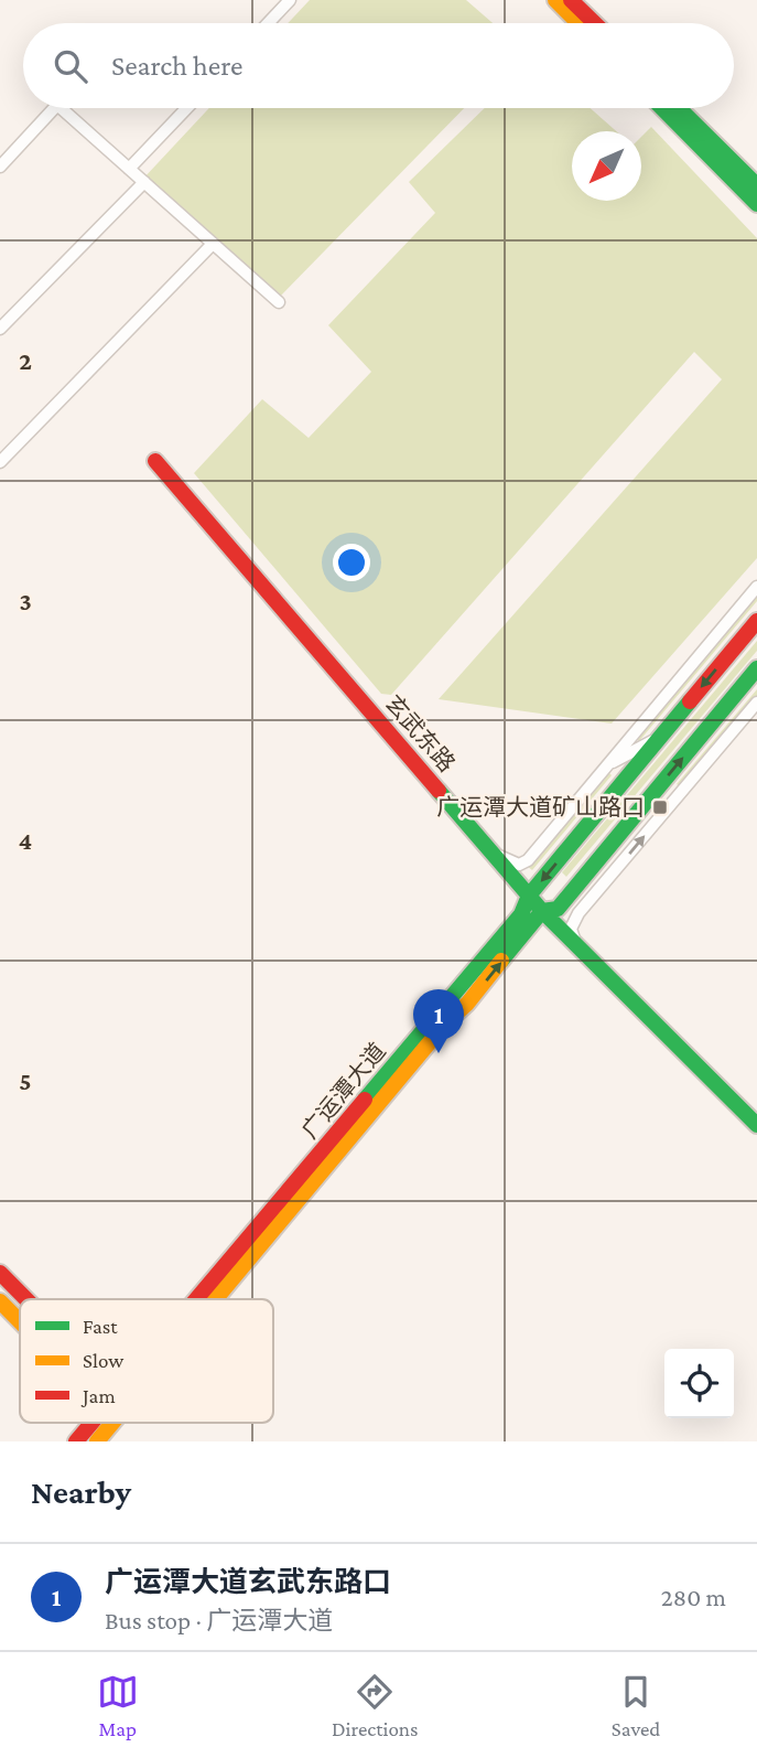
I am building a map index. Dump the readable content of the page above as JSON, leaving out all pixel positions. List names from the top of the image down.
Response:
{
  "streets": {
    "main road": ["玄武东路", "广运潭大道"]
  },
  "crossings": [
    ["玄武东路", "广运潭大道"]
  ],
  "places": {
    "transit": ["广运潭大道矿山路口"]
  },
  "legend": ["Fast", "Slow", "Jam"],
  "north": "bottom left",
  "page": {
    "search": "Search here",
    "pins": "1",
    "heading": "Nearby",
    "list": [
      {
        "mark": "1",
        "name": "广运潭大道玄武东路口",
        "note": "Bus stop · 广运潭大道",
        "value": "280 m"
      }
    ],
    "nav": ["Map", "Directions", "Saved"]
  },
  "grid": {
    "rows": [
      "2",
      "3",
      "4",
      "5"
    ]
  }
}
